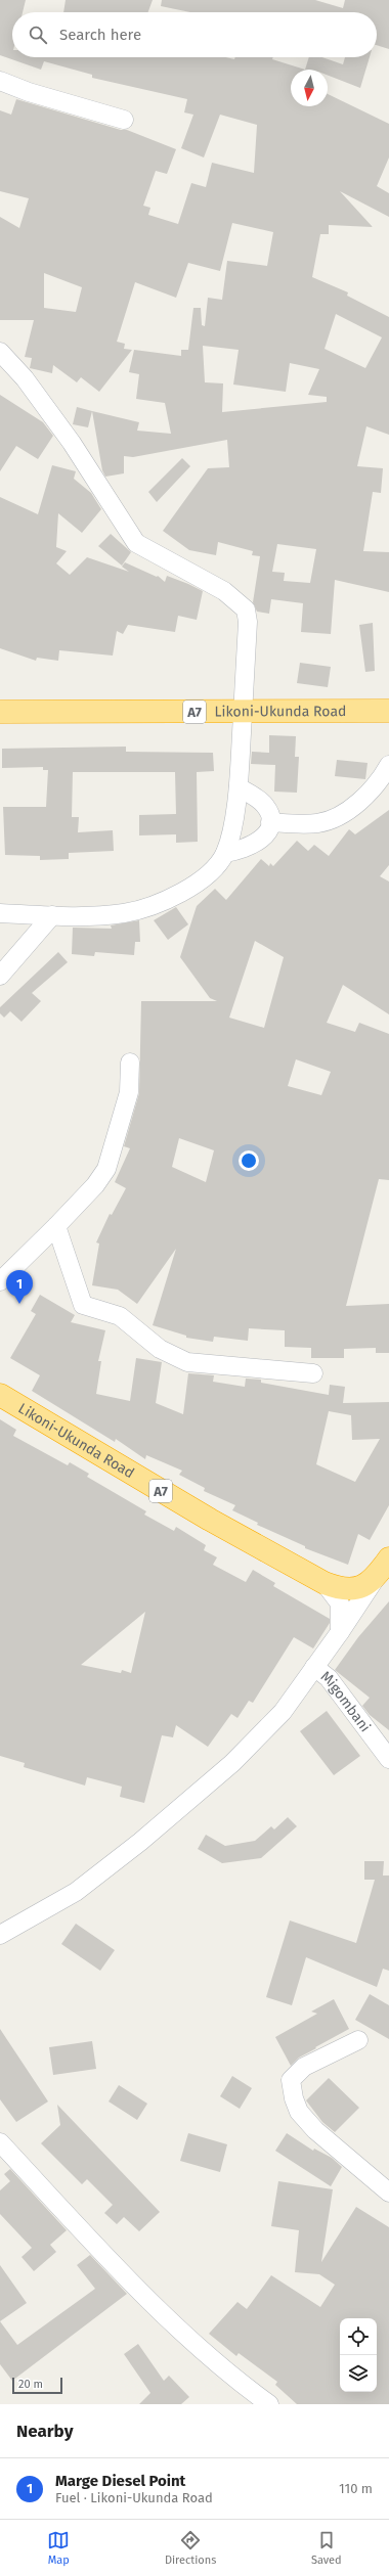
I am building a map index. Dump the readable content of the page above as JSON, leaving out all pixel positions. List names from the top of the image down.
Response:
{
  "streets": {
    "highway": ["A7", "Likoni-Ukunda Road"],
    "street": ["Migombani"]
  },
  "crossings": [
    ["A7", "Likoni-Ukunda Road"]
  ],
  "scale_bar": "20 m",
  "north": "bottom",
  "page": {
    "search": "Search here",
    "pins": "1",
    "scale": "20 m",
    "heading": "Nearby",
    "list": [
      {
        "mark": "1",
        "name": "Marge Diesel Point",
        "note": "Fuel · Likoni-Ukunda Road",
        "value": "110 m"
      }
    ],
    "nav": ["Map", "Directions", "Saved"]
  }
}
